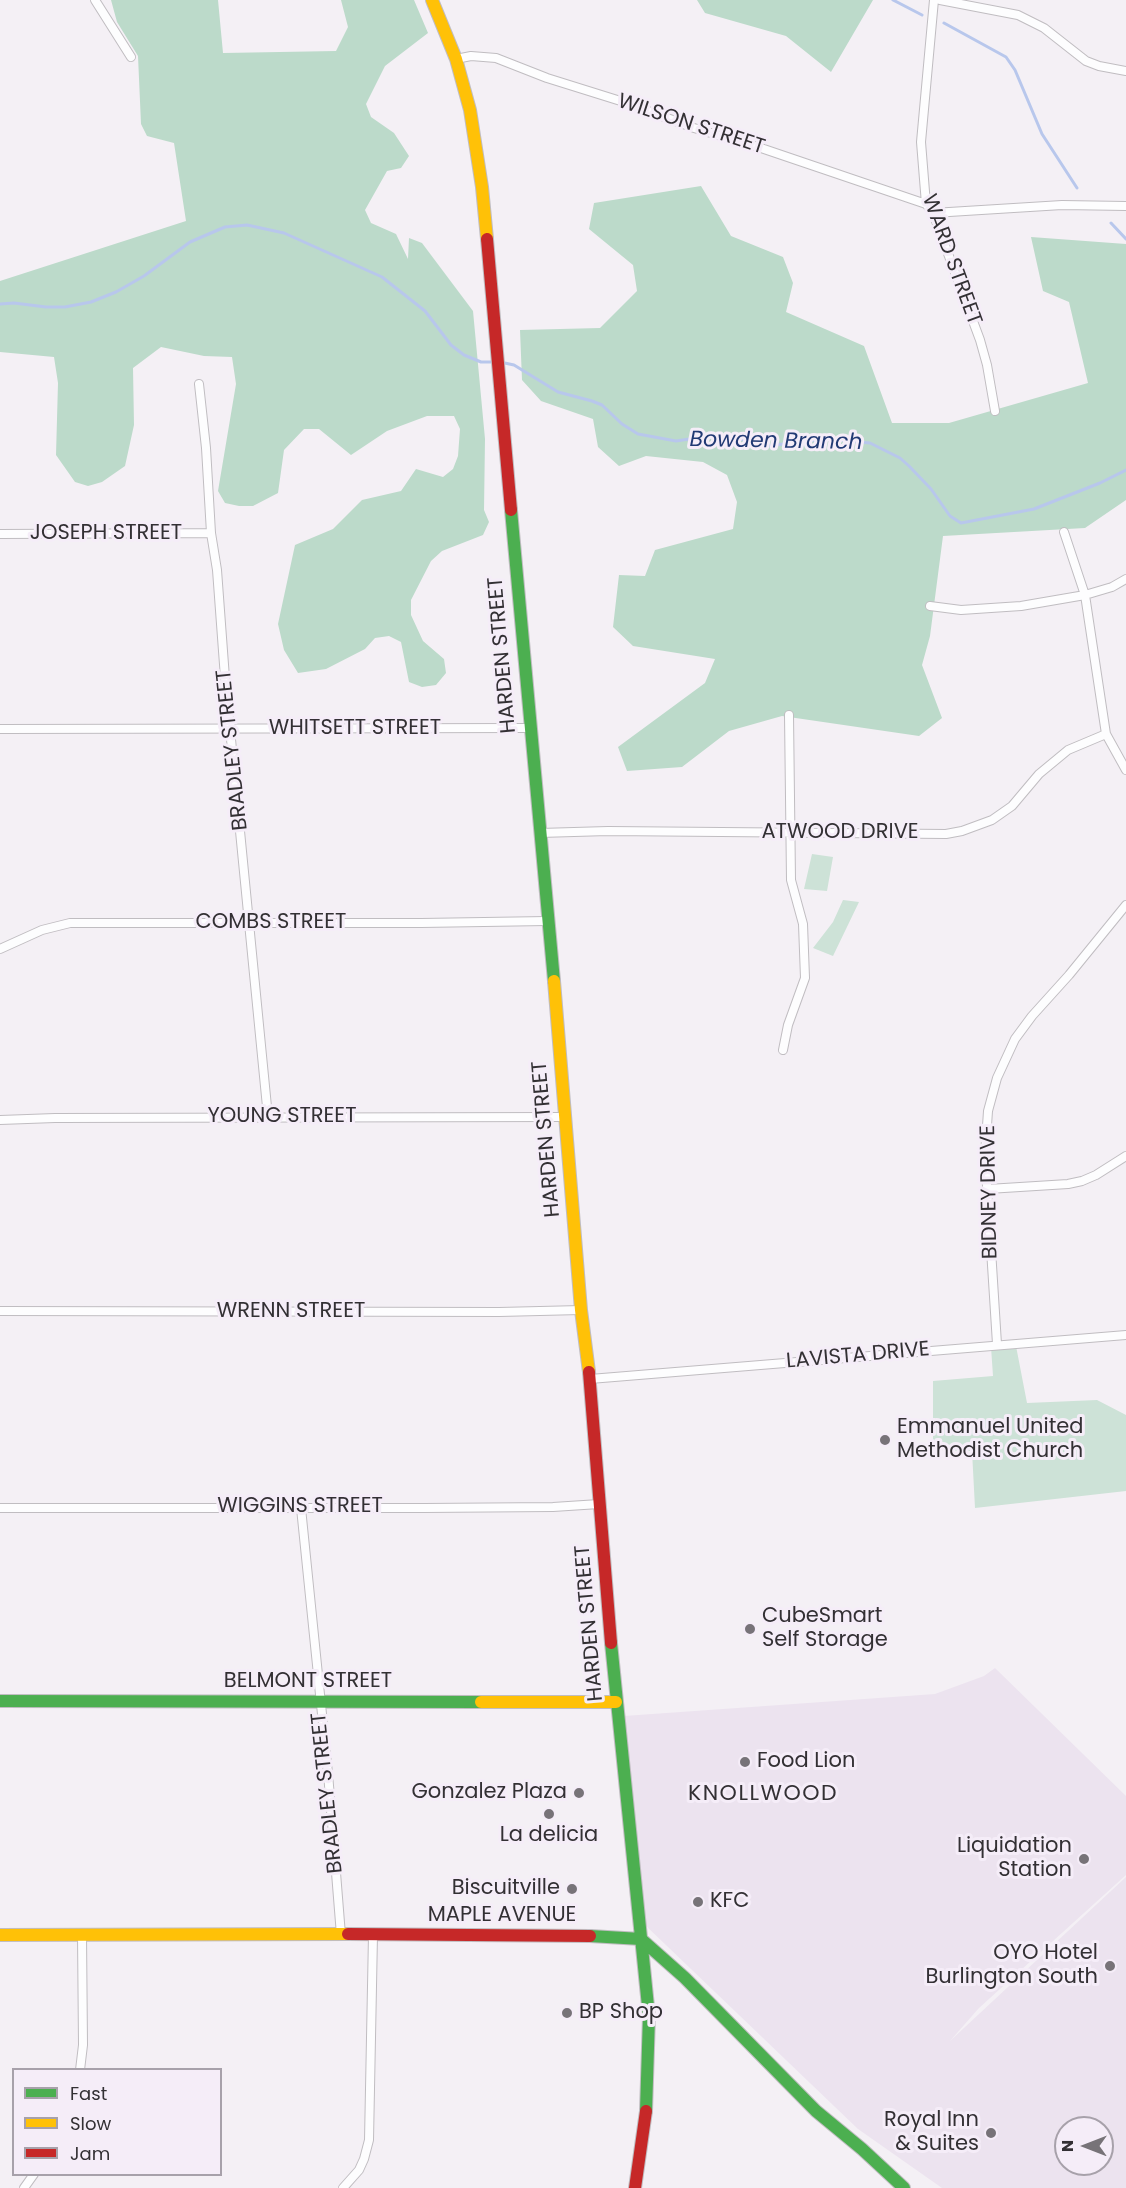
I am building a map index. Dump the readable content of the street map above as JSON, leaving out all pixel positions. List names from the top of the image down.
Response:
{
  "streets": {
    "main road": ["HARDEN STREET", "BELMONT STREET", "MAPLE AVENUE"],
    "street": [
      "WILSON STREET",
      "WARD STREET",
      "JOSEPH STREET",
      "WHITSETT STREET",
      "BRADLEY STREET",
      "ATWOOD DRIVE",
      "COMBS STREET",
      "YOUNG STREET",
      "BIDNEY DRIVE",
      "WRENN STREET",
      "LAVISTA DRIVE",
      "WIGGINS STREET"
    ]
  },
  "crossings": [
    ["WILSON STREET", "WARD STREET"],
    ["WILSON STREET", "HARDEN STREET"],
    ["JOSEPH STREET", "BRADLEY STREET"],
    ["HARDEN STREET", "WHITSETT STREET"],
    ["HARDEN STREET", "ATWOOD DRIVE"],
    ["HARDEN STREET", "COMBS STREET"],
    ["HARDEN STREET", "YOUNG STREET"],
    ["HARDEN STREET", "WRENN STREET"],
    ["HARDEN STREET", "LAVISTA DRIVE"],
    ["HARDEN STREET", "WIGGINS STREET"],
    ["HARDEN STREET", "BELMONT STREET"],
    ["HARDEN STREET", "MAPLE AVENUE"],
    ["WHITSETT STREET", "BRADLEY STREET"],
    ["BRADLEY STREET", "COMBS STREET"],
    ["BRADLEY STREET", "YOUNG STREET"],
    ["BRADLEY STREET", "WIGGINS STREET"],
    ["BRADLEY STREET", "BELMONT STREET"],
    ["BRADLEY STREET", "MAPLE AVENUE"],
    ["BIDNEY DRIVE", "LAVISTA DRIVE"]
  ],
  "districts": ["KNOLLWOOD"],
  "water": ["Bowden Branch"],
  "places": [
    "Emmanuel United Methodist Church",
    "CubeSmart Self Storage",
    "Food Lion",
    "Gonzalez Plaza",
    "La delicia",
    "Liquidation Station",
    "Biscuitville",
    "KFC",
    "OYO Hotel Burlington South",
    "BP Shop",
    "Royal Inn & Suites"
  ],
  "legend": ["Fast", "Slow", "Jam"],
  "north": "left"
}
